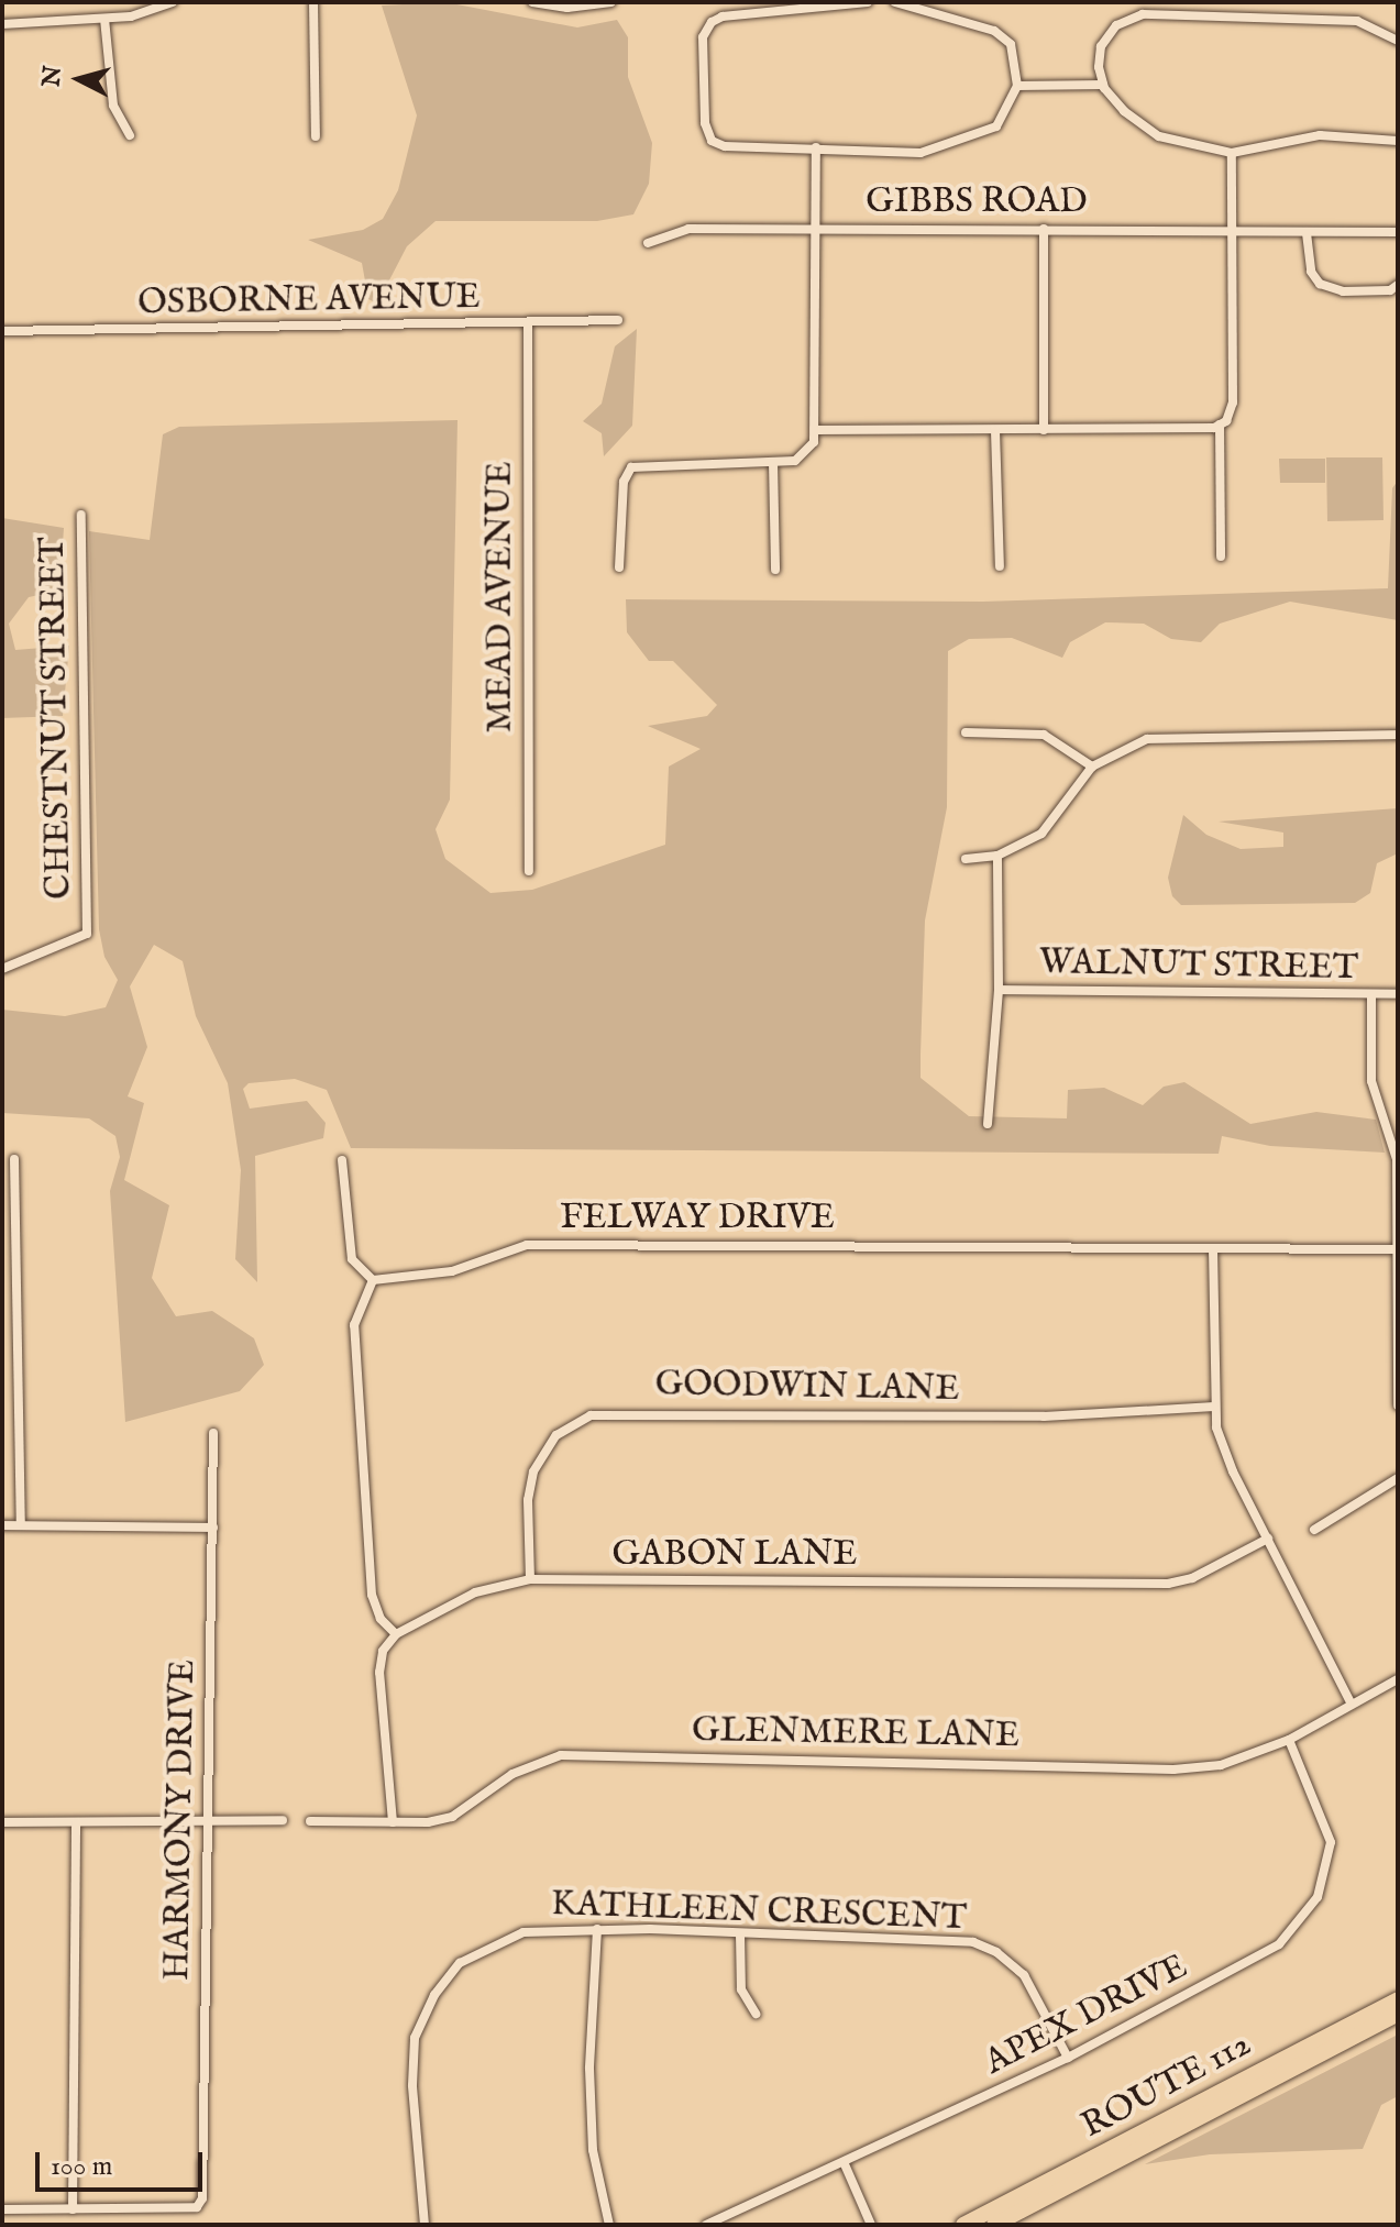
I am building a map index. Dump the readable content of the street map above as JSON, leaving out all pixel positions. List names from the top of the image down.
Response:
{
  "streets": {
    "main road": ["ROUTE 112"],
    "street": [
      "GIBBS ROAD",
      "OSBORNE AVENUE",
      "MEAD AVENUE",
      "CHESTNUT STREET",
      "WALNUT STREET",
      "FELWAY DRIVE",
      "GOODWIN LANE",
      "GABON LANE",
      "GLENMERE LANE",
      "HARMONY DRIVE",
      "KATHLEEN CRESCENT",
      "APEX DRIVE"
    ]
  },
  "crossings": [
    ["OSBORNE AVENUE", "MEAD AVENUE"],
    ["GOODWIN LANE", "GABON LANE"],
    ["GLENMERE LANE", "APEX DRIVE"],
    ["KATHLEEN CRESCENT", "APEX DRIVE"]
  ],
  "scale_bar": "100 m",
  "north": "left"
}
